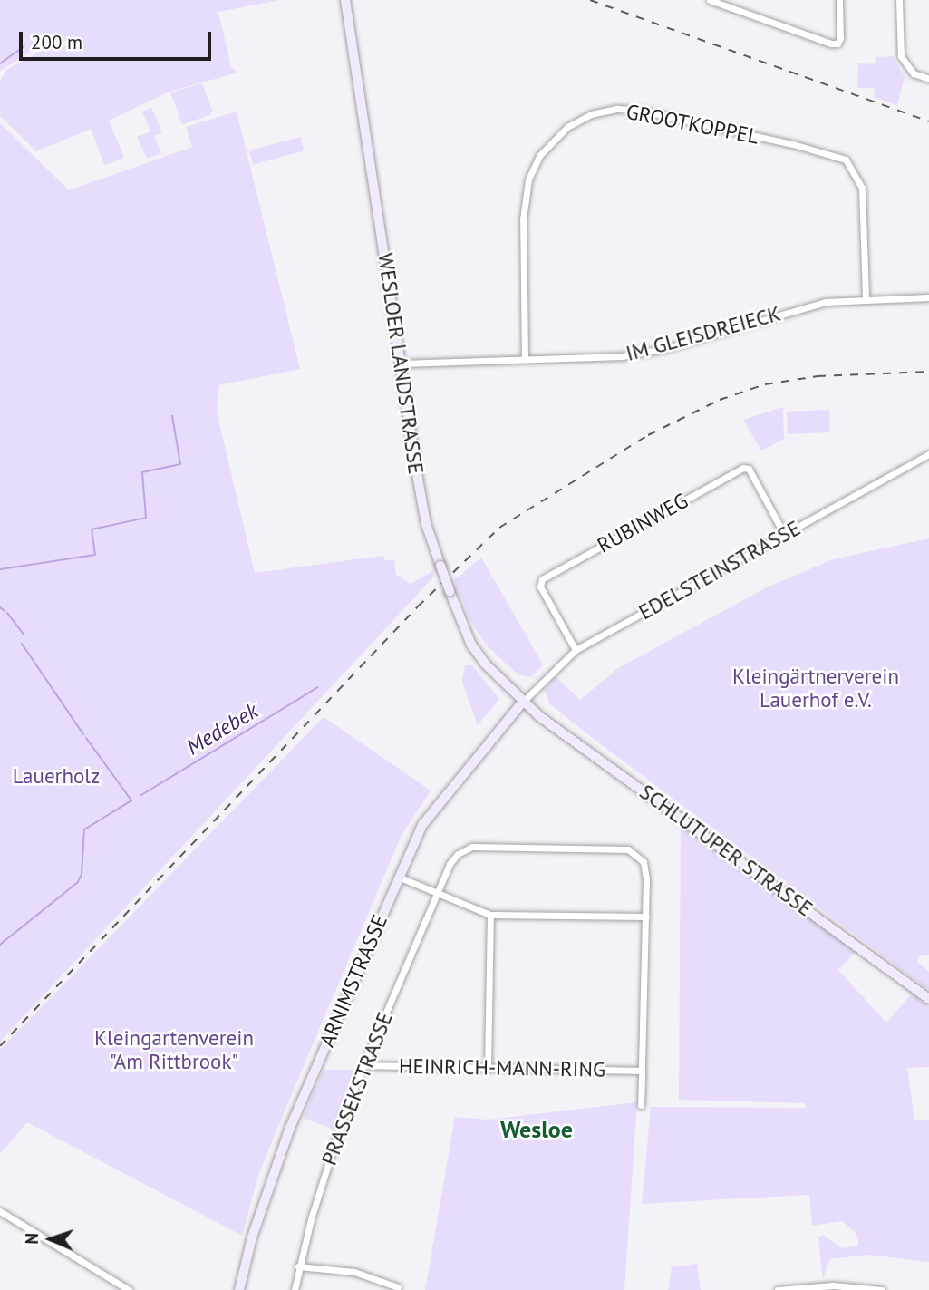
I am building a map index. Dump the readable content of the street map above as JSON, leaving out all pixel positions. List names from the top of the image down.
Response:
{
  "streets": {
    "main road": ["WESLOER LANDSTRASSE", "SCHLUTUPER STRASSE", "ARNIMSTRASSE"],
    "street": [
      "GROOTKOPPEL",
      "IM GLEISDREIECK",
      "RUBINWEG",
      "EDELSTEINSTRASSE",
      "HEINRICH-MANN-RING",
      "PRASSEKSTRASSE"
    ]
  },
  "crossings": [
    ["GROOTKOPPEL", "IM GLEISDREIECK"],
    ["IM GLEISDREIECK", "WESLOER LANDSTRASSE"],
    ["WESLOER LANDSTRASSE", "EDELSTEINSTRASSE"],
    ["WESLOER LANDSTRASSE", "SCHLUTUPER STRASSE"],
    ["WESLOER LANDSTRASSE", "ARNIMSTRASSE"],
    ["RUBINWEG", "EDELSTEINSTRASSE"],
    ["EDELSTEINSTRASSE", "SCHLUTUPER STRASSE"],
    ["EDELSTEINSTRASSE", "ARNIMSTRASSE"],
    ["SCHLUTUPER STRASSE", "ARNIMSTRASSE"],
    ["HEINRICH-MANN-RING", "PRASSEKSTRASSE"]
  ],
  "districts": ["Wesloe"],
  "water": ["Medebek"],
  "parks": ["Kleingärtnerverein Lauerhof e.V.", "Lauerholz", "Kleingartenverein \"Am Rittbrook\""],
  "scale_bar": "200 m",
  "north": "left"
}
